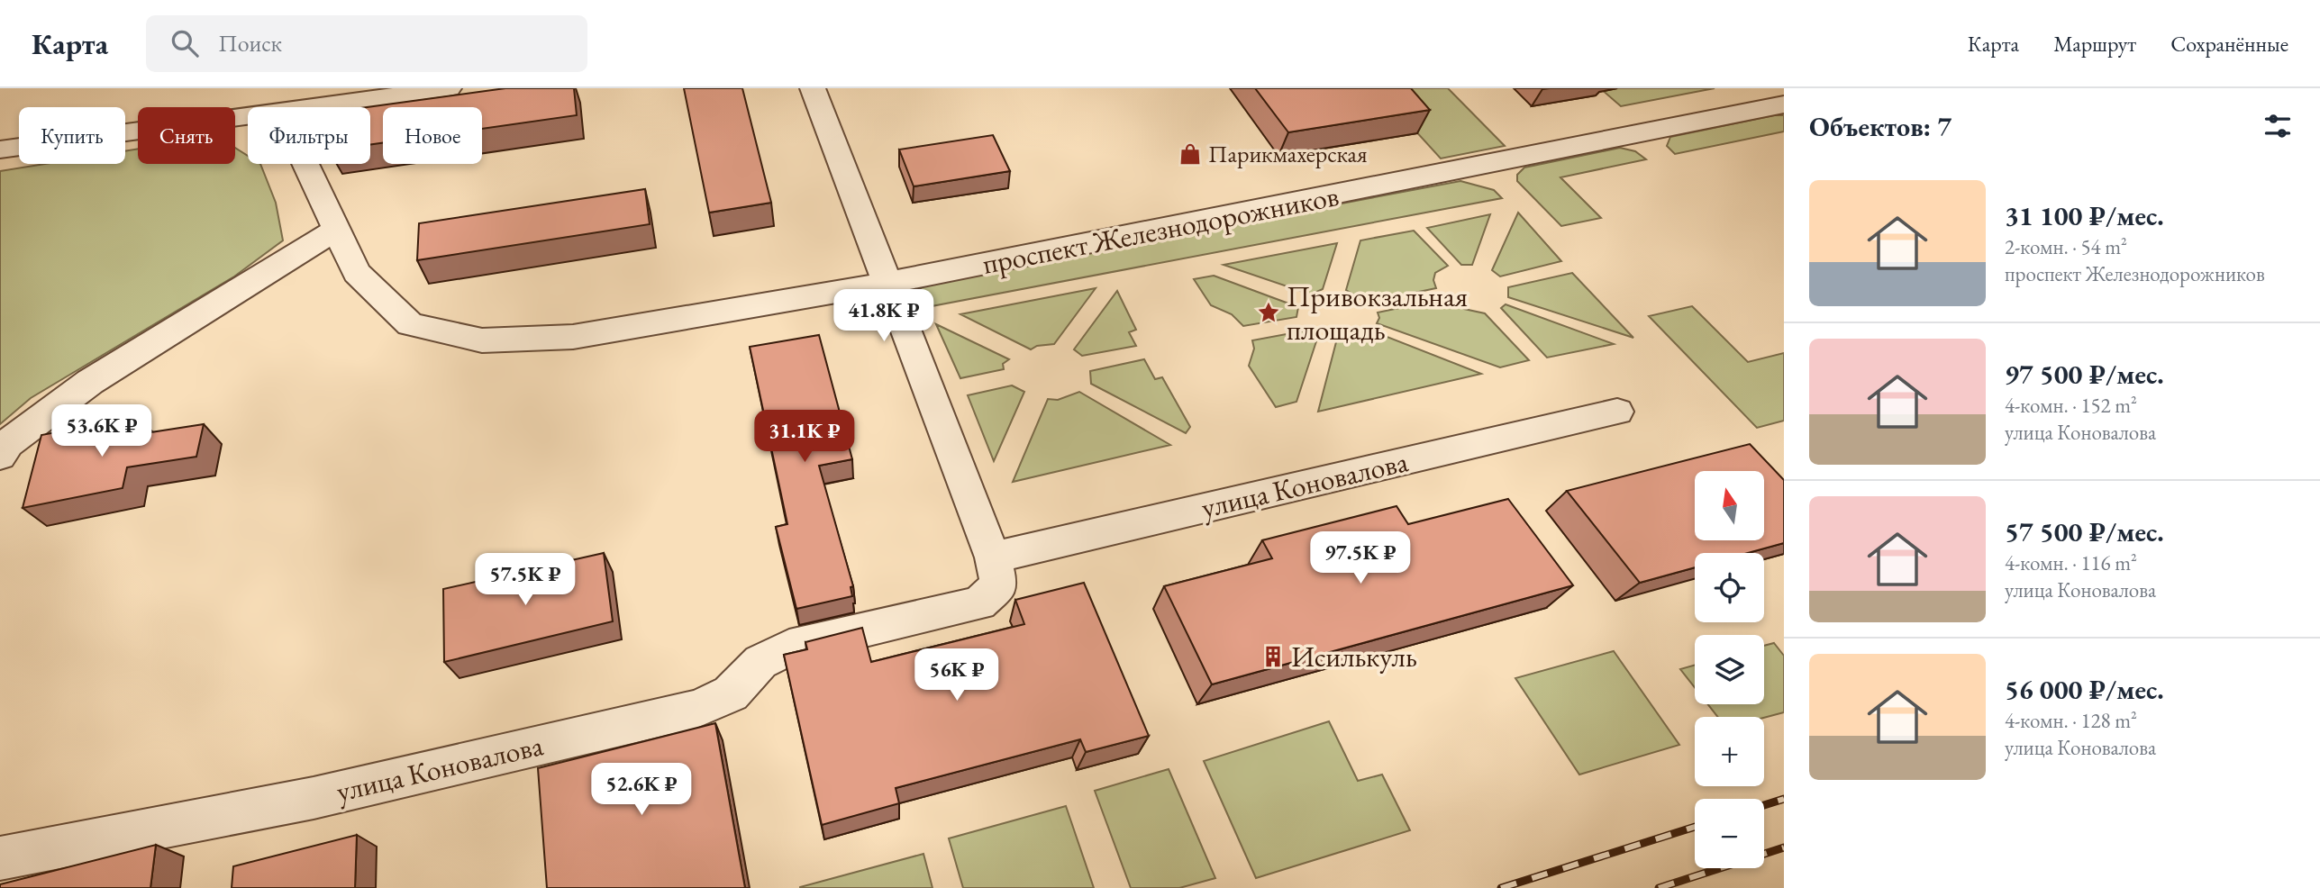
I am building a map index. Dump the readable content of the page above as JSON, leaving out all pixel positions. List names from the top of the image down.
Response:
{
  "streets": {
    "street": ["проспект Железнодорожников", "улица Коновалова"]
  },
  "places": {
    "shop": ["Парикмахерская"],
    "place": ["Привокзальная площадь"],
    "building": ["Исилькуль"]
  },
  "north": "top",
  "page": {
    "header": "Карта",
    "search": "Поиск",
    "nav": ["Карта", "Маршрут", "Сохранённые"],
    "heading": "Объектов: 7",
    "chip": [
      "Купить",
      "Снять",
      "Фильтры",
      "Новое"
    ],
    "list": [
      {
        "name": "31 100 ₽/мес.",
        "note": "2-комн. · 54 m² · проспект Железнодорожников"
      },
      {
        "name": "97 500 ₽/мес.",
        "note": "4-комн. · 152 m² · улица Коновалова"
      },
      {
        "name": "57 500 ₽/мес.",
        "note": "4-комн. · 116 m² · улица Коновалова"
      },
      {
        "name": "56 000 ₽/мес.",
        "note": "4-комн. · 128 m² · улица Коновалова"
      }
    ],
    "price": [
      "41.8K ₽",
      "53.6K ₽",
      "31.1K ₽",
      "97.5K ₽",
      "57.5K ₽",
      "56K ₽",
      "52.6K ₽"
    ],
    "map_buttons": ["+", "−"]
  }
}
